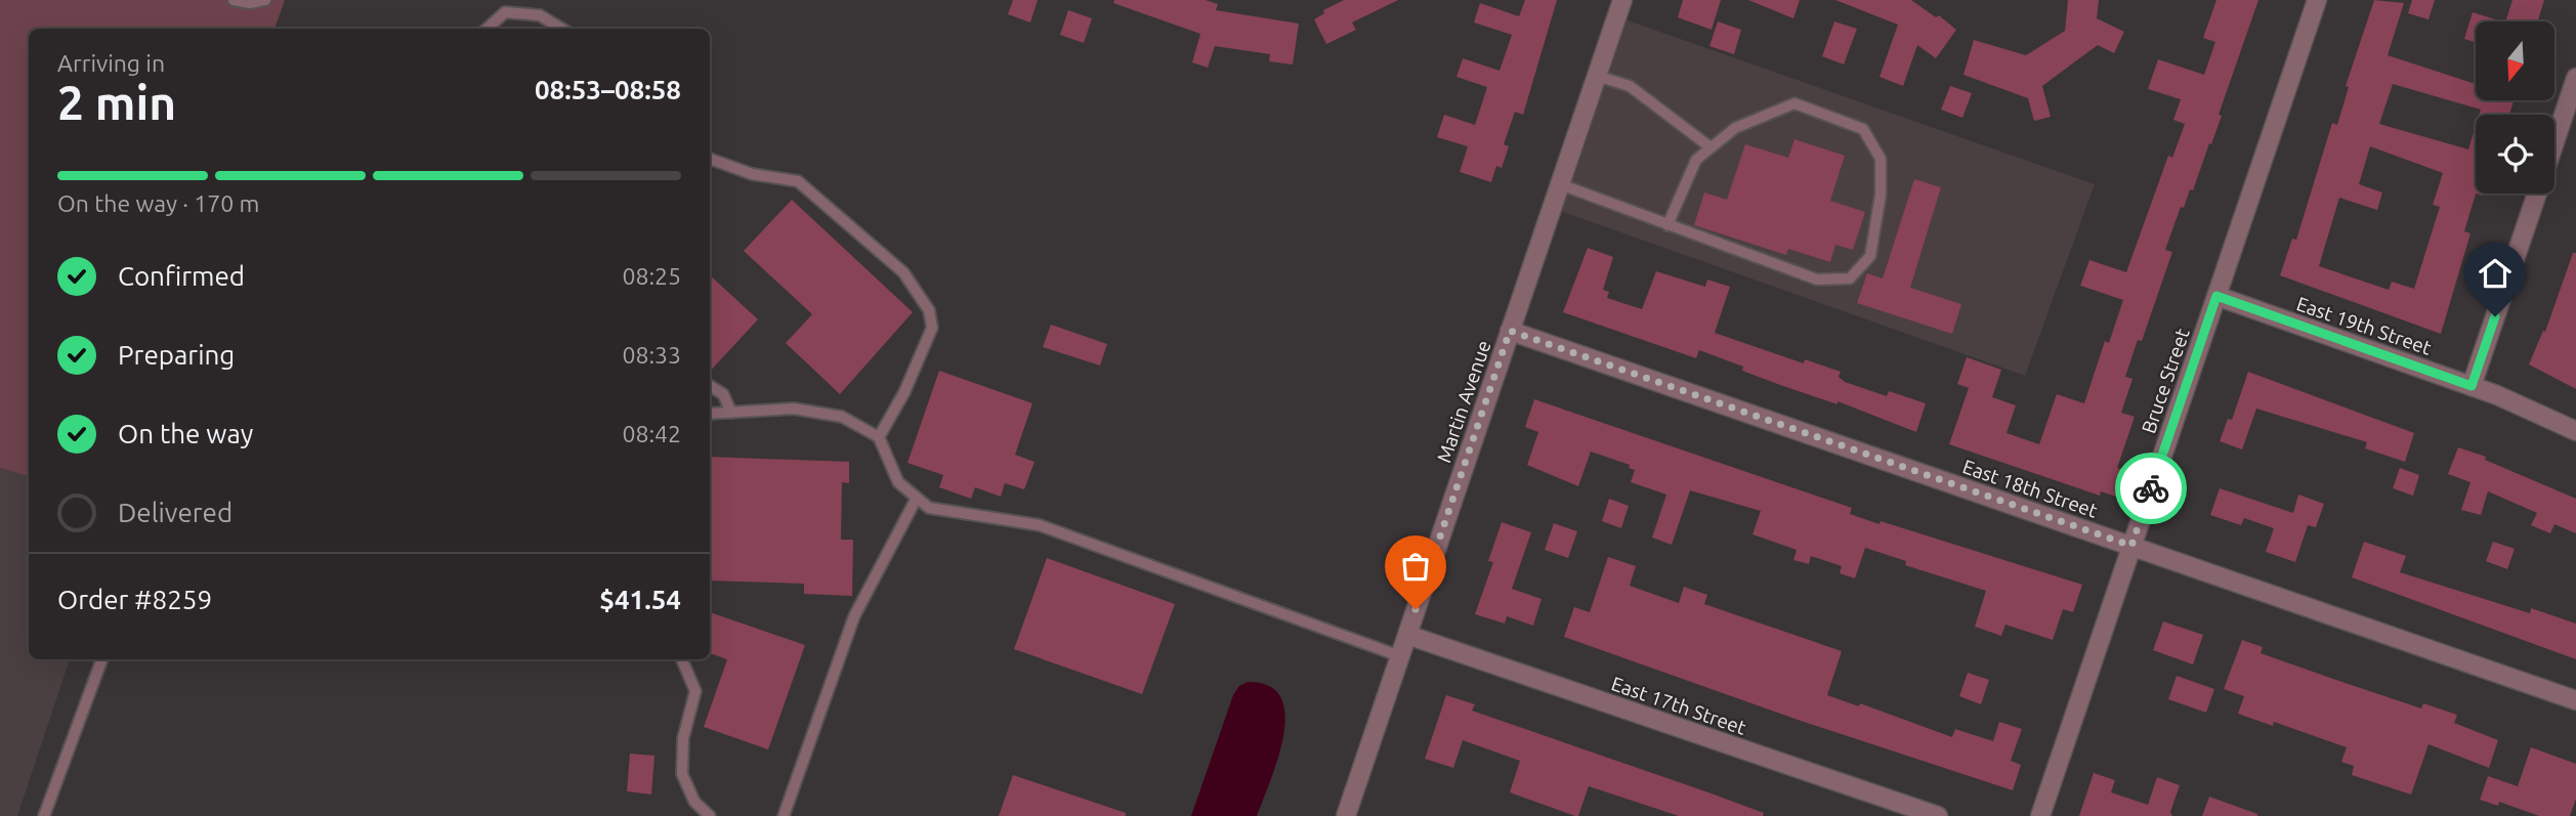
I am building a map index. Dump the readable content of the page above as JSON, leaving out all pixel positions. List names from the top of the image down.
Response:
{
  "streets": {
    "street": [
      "East 19th Street",
      "Bruce Street",
      "Martin Avenue",
      "East 18th Street",
      "East 17th Street"
    ]
  },
  "crossings": [
    ["East 19th Street", "Bruce Street"],
    ["Bruce Street", "East 18th Street"],
    ["Martin Avenue", "East 18th Street"],
    ["Martin Avenue", "East 17th Street"]
  ],
  "north": "bottom",
  "page": {
    "heading": ["2 min", "Arriving in", "08:53–08:58"],
    "panel": ["Order #8259", "$41.54"],
    "bar": "On the way · 170 m",
    "list": [
      ["Confirmed", "08:25"],
      ["Preparing", "08:33"],
      ["On the way", "08:42"],
      "Delivered"
    ]
  }
}
